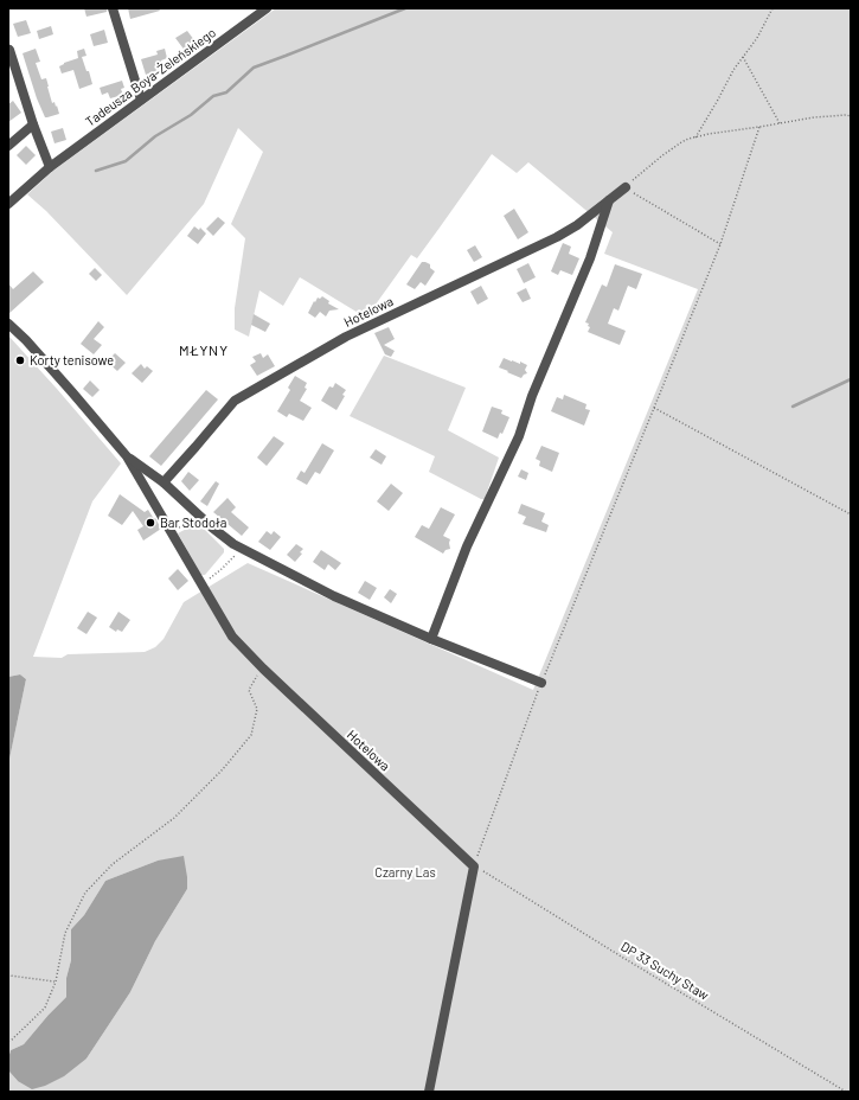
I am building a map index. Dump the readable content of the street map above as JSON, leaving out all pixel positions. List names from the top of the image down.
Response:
{
  "streets": {
    "street": ["Tadeusza Boya-Żeleńskiego", "Hotelowa"],
    "path": ["DP 33 Suchy Staw"]
  },
  "crossings": [
    ["Hotelowa", "DP 33 Suchy Staw"]
  ],
  "districts": ["MŁYNY"],
  "parks": ["Czarny Las"],
  "places": ["Korty tenisowe", "Bar Stodoła"]
}
